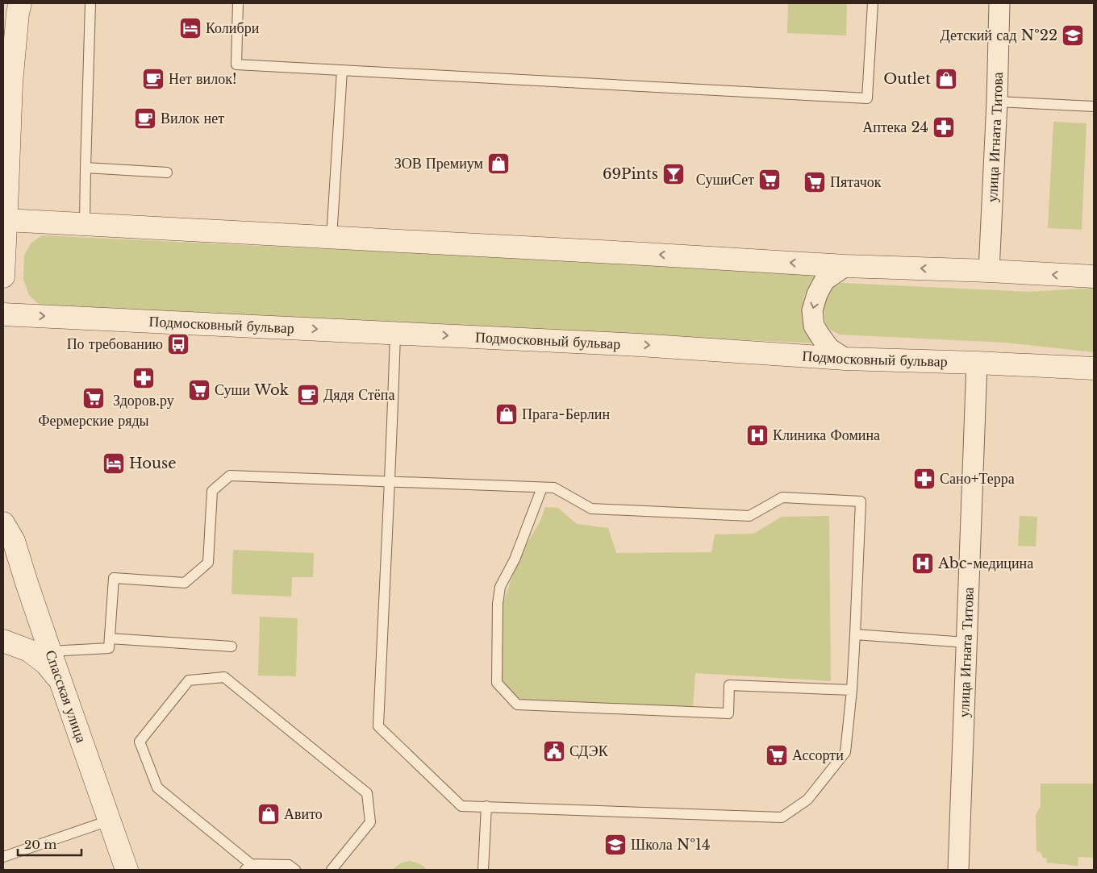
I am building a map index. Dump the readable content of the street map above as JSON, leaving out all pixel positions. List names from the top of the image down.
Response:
{
  "streets": {
    "street": ["улица Игната Титова", "Подмосковный бульвар", "Спасская улица"]
  },
  "crossings": [
    ["улица Игната Титова", "Подмосковный бульвар"]
  ],
  "places": {
    "hotel": ["Колибри", "House"],
    "school or university": ["Детский сад №22", "Школа №14"],
    "cafe": ["Нет вилок!", "Вилок нет", "Дядя Стёпа"],
    "shop": [
      "Outlet",
      "ЗОВ Премиум",
      "Прага-Берлин",
      "Авито"
    ],
    "pharmacy": ["Аптека 24", "Здоров.ру", "Сано+Терра"],
    "bar": ["69Pints"],
    "supermarket": [
      "СушиСет",
      "Пятачок",
      "Суши Wok",
      "Фермерские ряды",
      "Ассорти"
    ],
    "bus stop": ["По требованию"],
    "hospital": ["Клиника Фомина", "Abc-медицина"],
    "public building": ["СДЭК"]
  },
  "scale_bar": "20 m"
}
